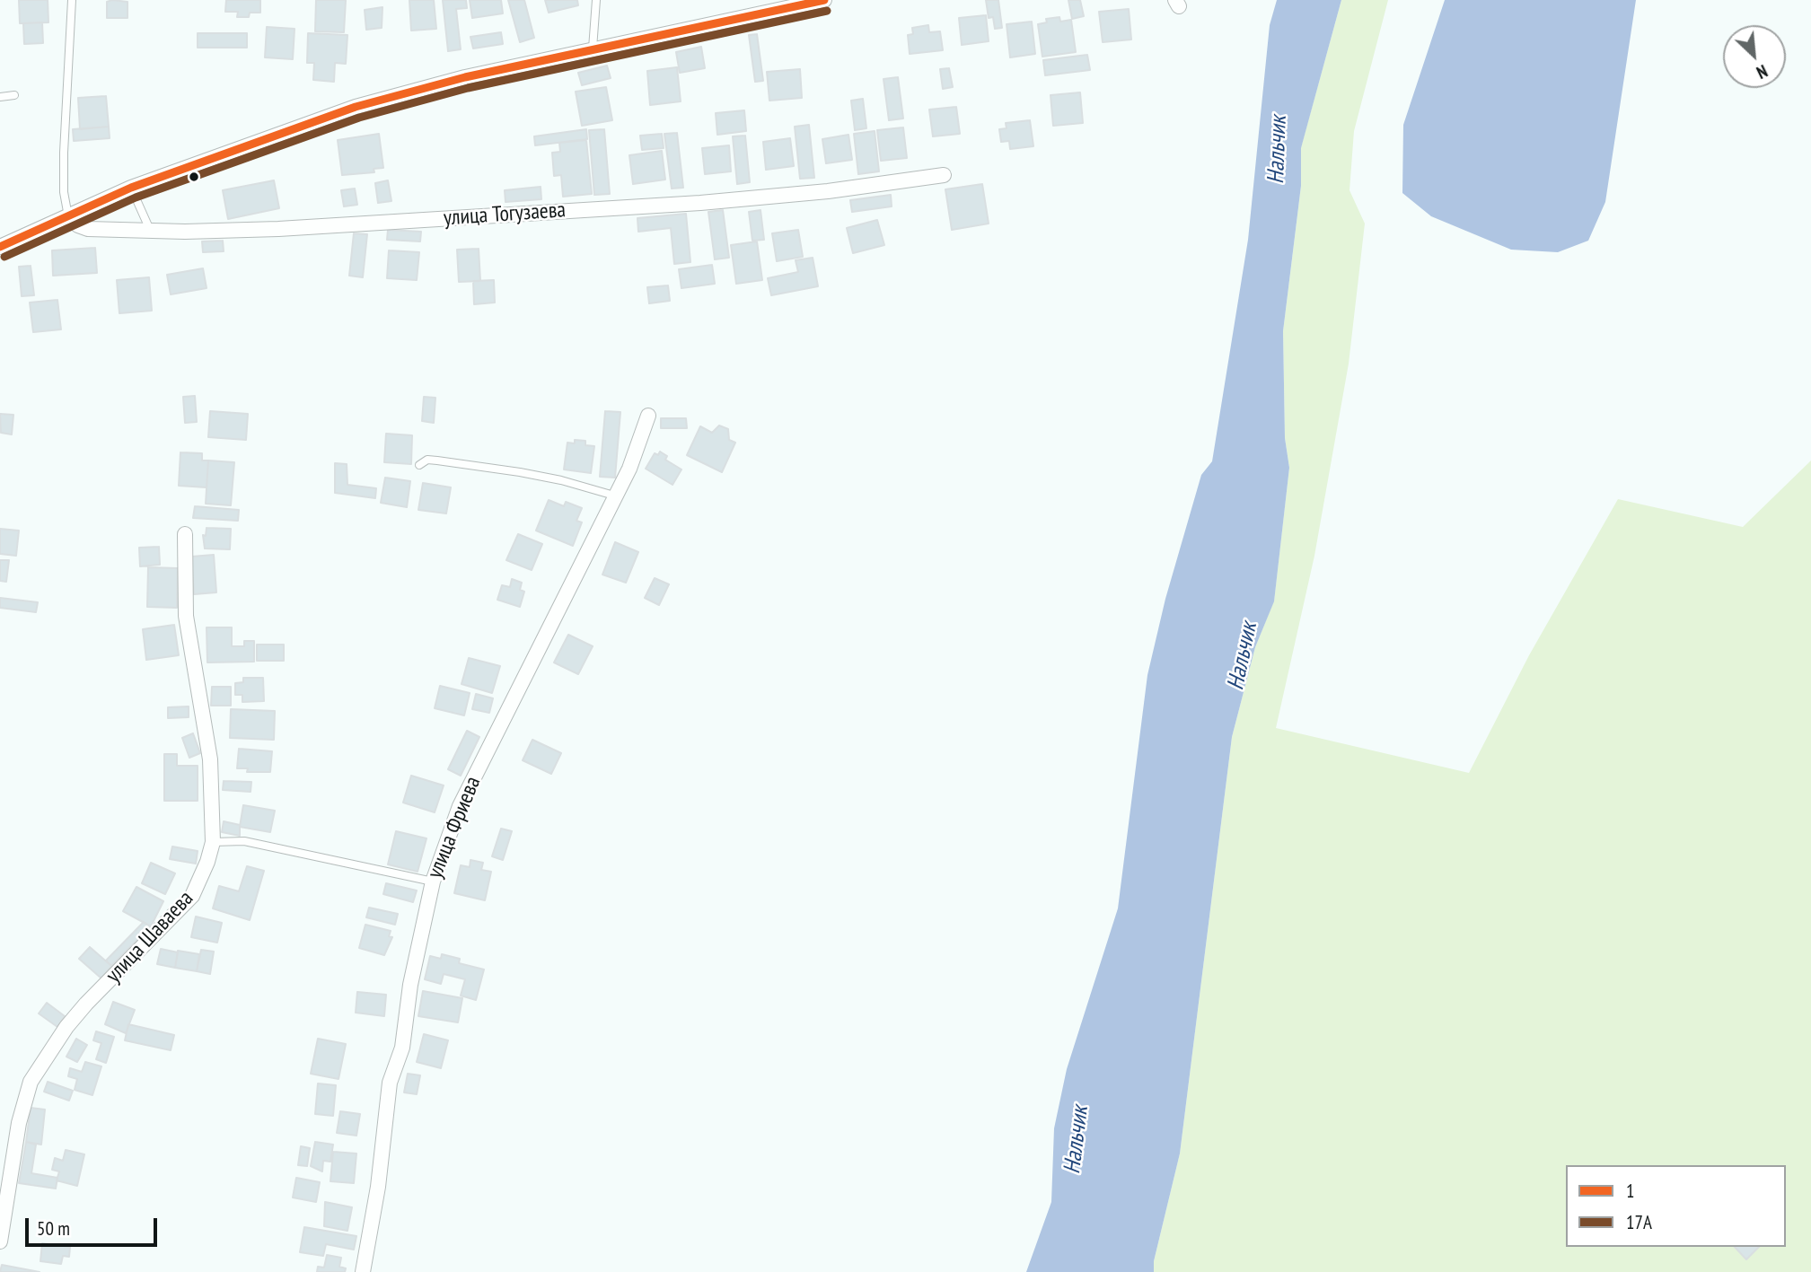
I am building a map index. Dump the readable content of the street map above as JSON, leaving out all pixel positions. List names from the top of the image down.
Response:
{
  "streets": {
    "street": ["улица Тогузаева", "улица Фриева", "улица Шаваева"]
  },
  "water": ["Нальчик"],
  "lines": ["transit line 1", "transit line 17А"],
  "legend": ["1", "17А"],
  "scale_bar": "50 m",
  "north": "bottom right"
}
